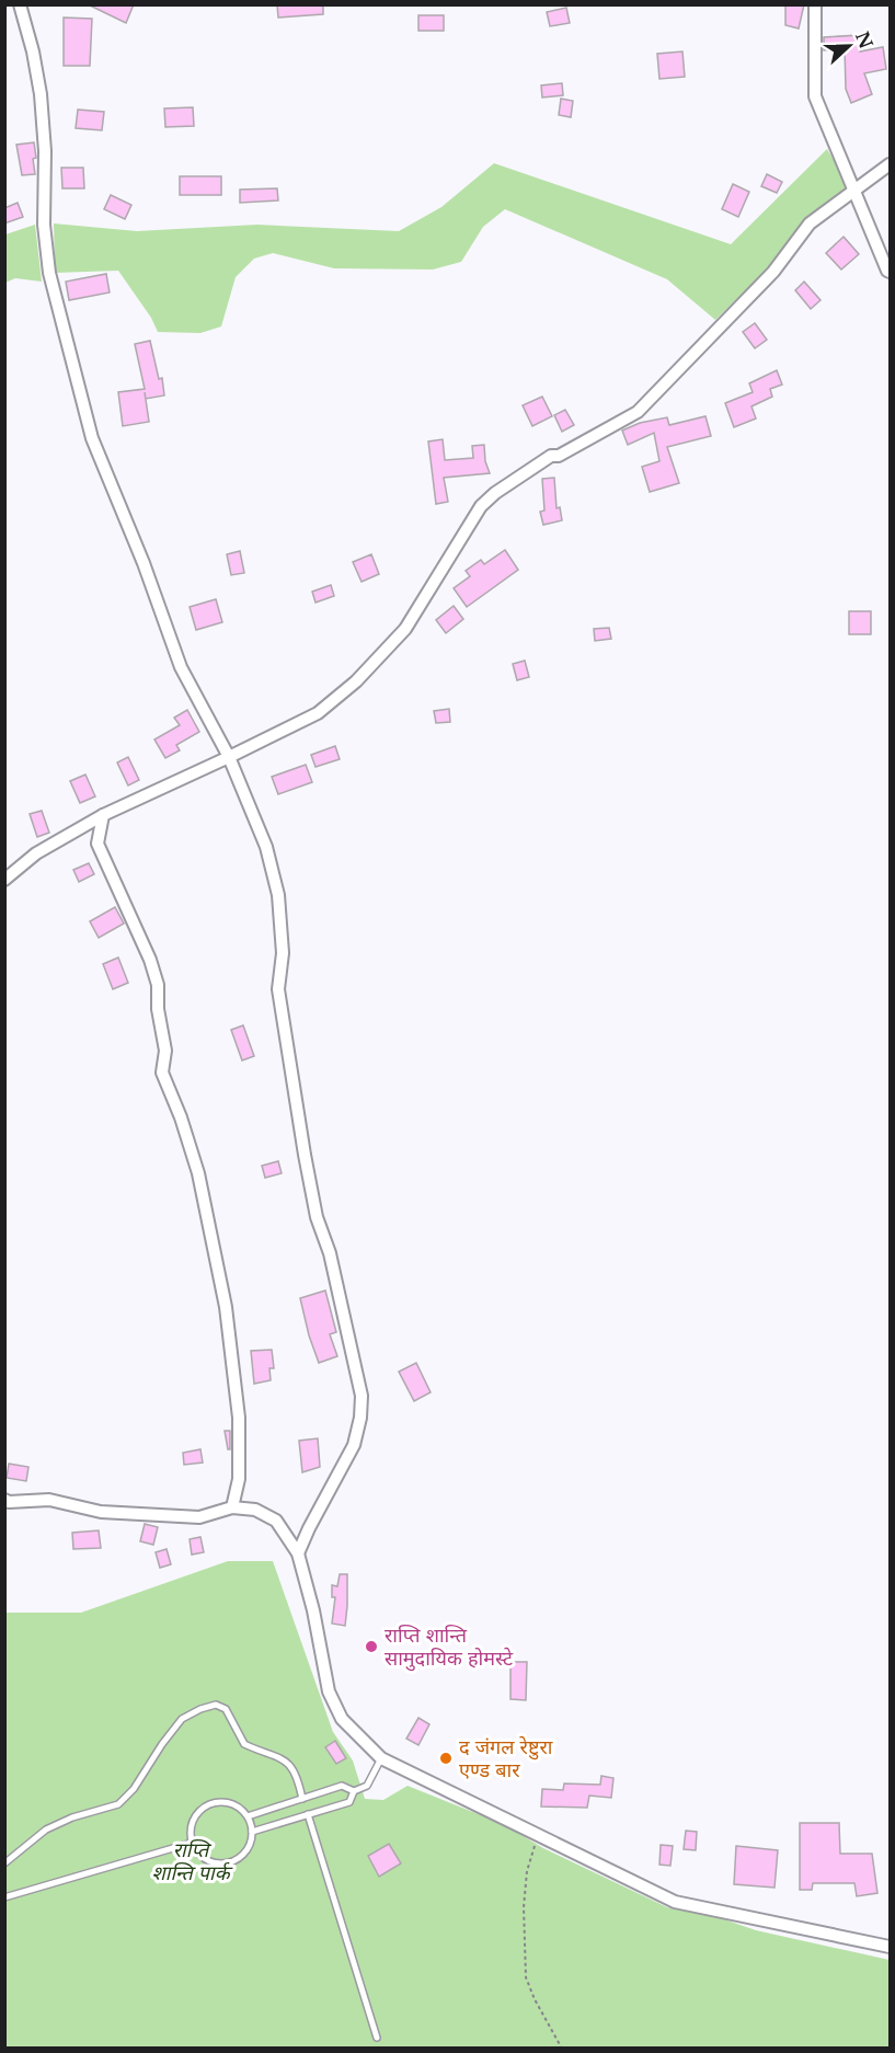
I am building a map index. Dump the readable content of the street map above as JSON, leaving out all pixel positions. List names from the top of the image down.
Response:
{
  "parks": ["राप्ति शान्ति पार्क"],
  "places": ["राप्ति शान्ति सामुदायिक होमस्टे", "द जंगल रेष्टुरा एण्ड बार"],
  "north": "right"
}
